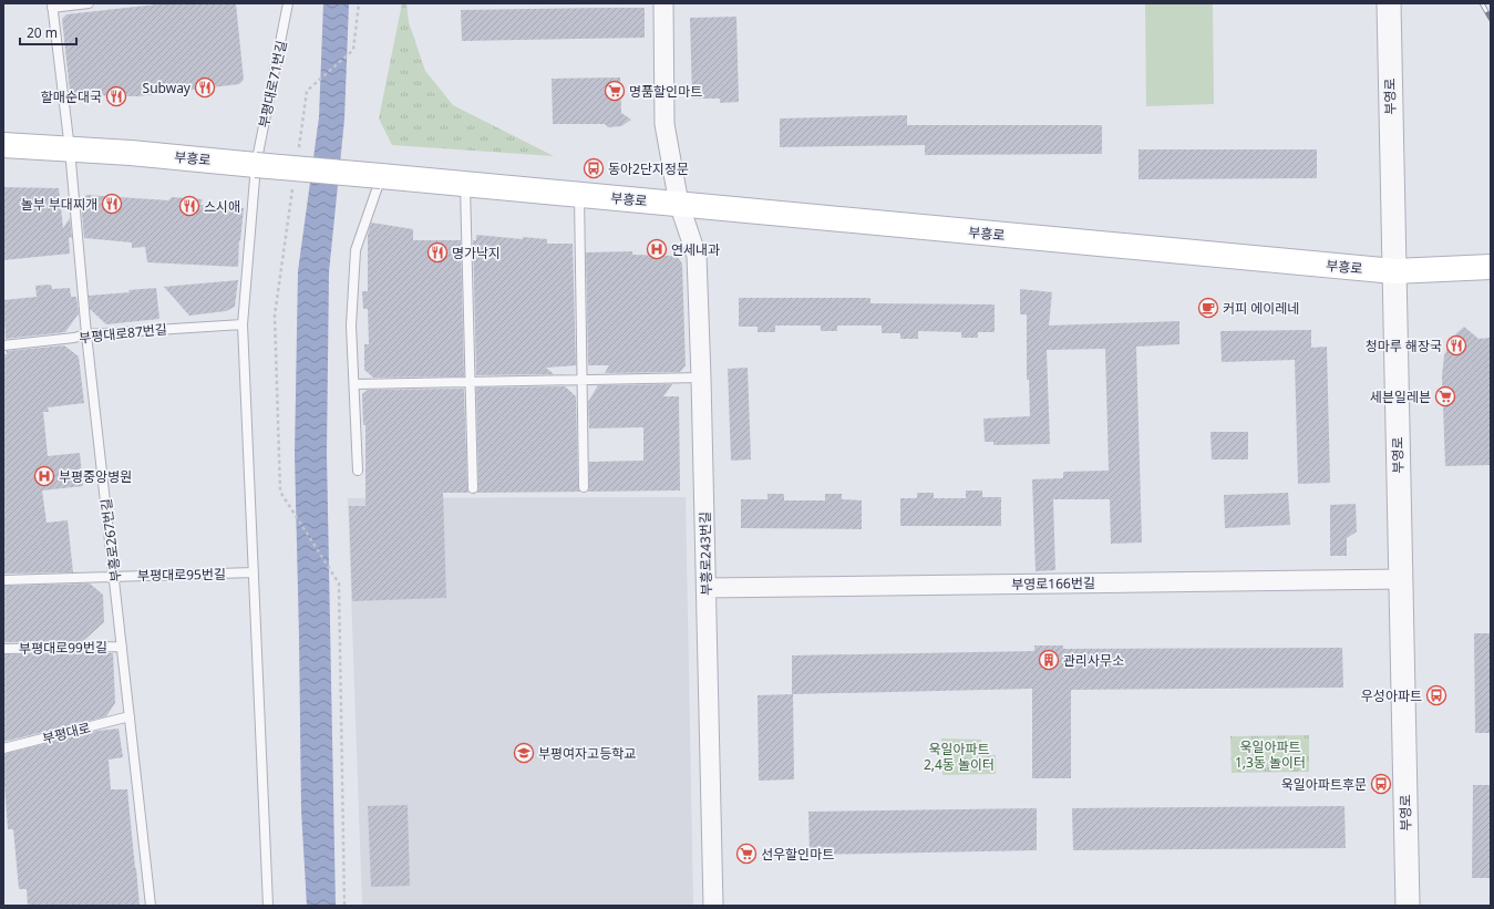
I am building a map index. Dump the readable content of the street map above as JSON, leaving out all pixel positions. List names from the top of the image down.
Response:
{
  "streets": {
    "main road": ["부흥로"],
    "street": ["부영로", "부흥로243번길", "부영로166번길"],
    "lane": [
      "부평대로71번길",
      "부평대로87번길",
      "부흥로267번길",
      "부평대로95번길",
      "부평대로99번길",
      "부평대로"
    ]
  },
  "crossings": [
    ["부평대로71번길", "부흥로"],
    ["부평대로71번길", "부평대로87번길"],
    ["부평대로71번길", "부평대로95번길"],
    ["부영로", "부흥로"],
    ["부영로", "부영로166번길"],
    ["부흥로", "부흥로267번길"],
    ["부흥로", "부흥로243번길"],
    ["부평대로87번길", "부흥로267번길"],
    ["부흥로267번길", "부평대로95번길"],
    ["부흥로267번길", "부평대로99번길"],
    ["부흥로267번길", "부평대로"],
    ["부흥로243번길", "부영로166번길"]
  ],
  "parks": ["욱일아파트 1,3동 놀이터", "욱일아파트 2,4동 놀이터"],
  "places": {
    "restaurant": [
      "Subway",
      "할매순대국",
      "놀부 부대찌개",
      "스시애",
      "명가낙지",
      "청마루 해장국"
    ],
    "supermarket": ["명품할인마트", "세븐일레븐", "선우할인마트"],
    "bus stop": ["동아2단지정문", "우성아파트", "욱일아파트후문"],
    "hospital": ["연세내과", "부평중앙병원"],
    "cafe": ["커피 에이레네"],
    "building": ["관리사무소"],
    "school or university": ["부평여자고등학교"]
  },
  "scale_bar": "20 m"
}
